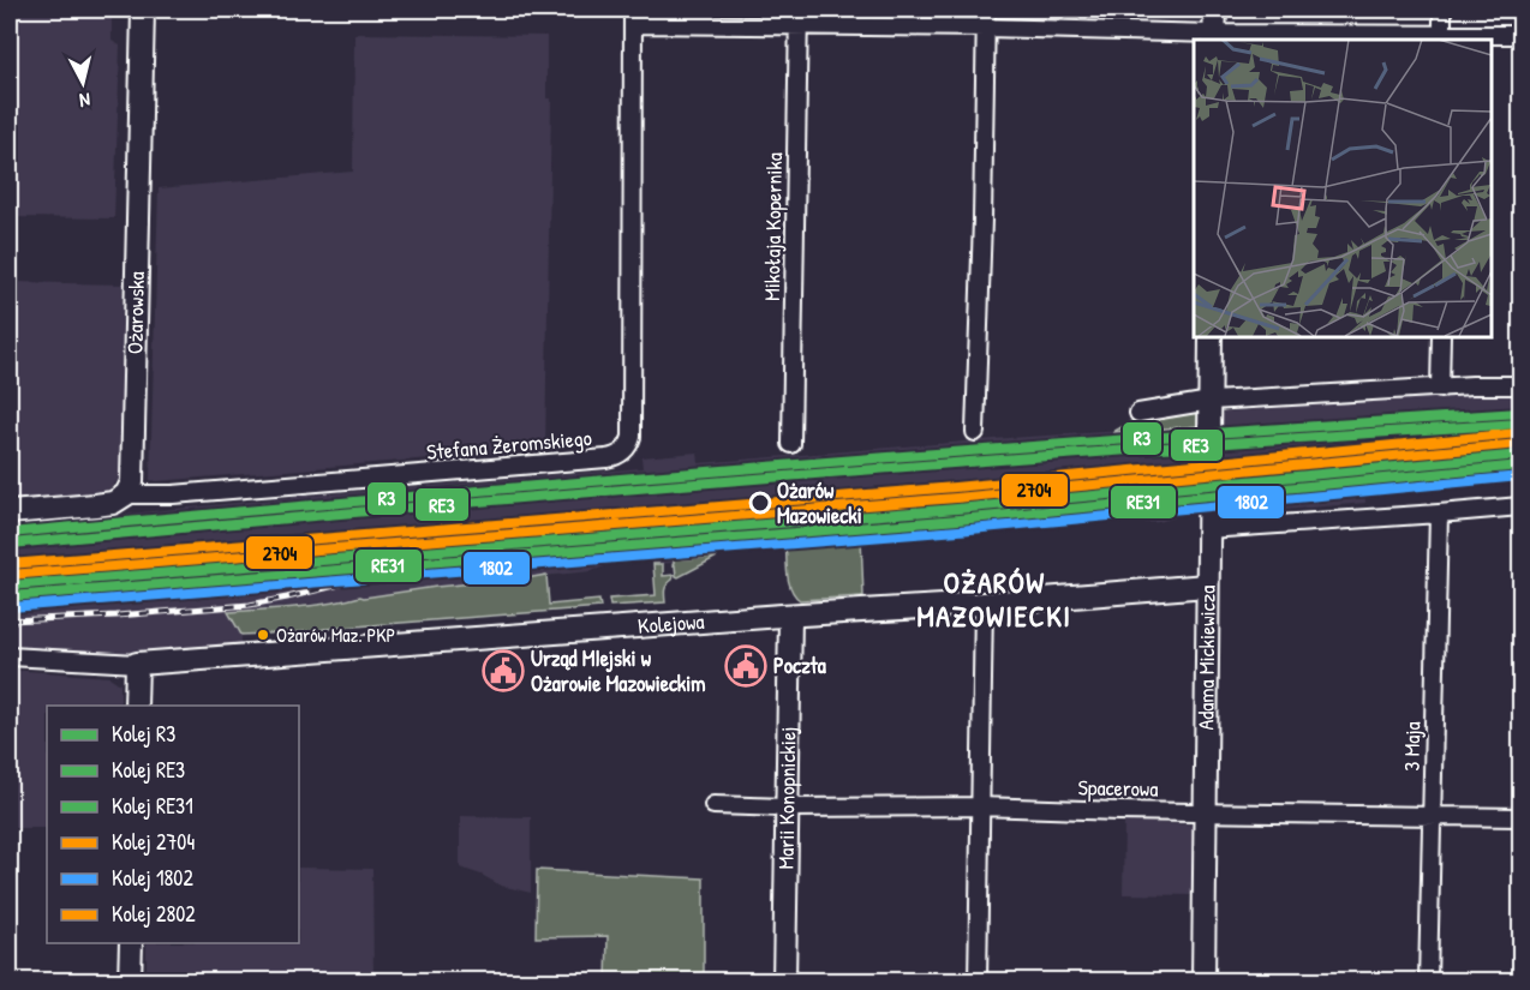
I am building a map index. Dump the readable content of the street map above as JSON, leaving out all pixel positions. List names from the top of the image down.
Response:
{
  "streets": {
    "street": [
      "Mikołaja Kopernika",
      "Ożarowska",
      "Stefana Żeromskiego",
      "Kolejowa",
      "Adama Mickiewicza",
      "3 Maja",
      "Spacerowa",
      "Marii Konopnickiej"
    ]
  },
  "crossings": [
    ["Ożarowska", "Stefana Żeromskiego"],
    ["Kolejowa", "Adama Mickiewicza"],
    ["Kolejowa", "Marii Konopnickiej"],
    ["Adama Mickiewicza", "Spacerowa"],
    ["3 Maja", "Spacerowa"],
    ["Spacerowa", "Marii Konopnickiej"]
  ],
  "districts": ["OŻARÓW MAZOWIECKI"],
  "places": {
    "other": ["Ożarów Mazowiecki", "Ożarów Maz. PKP"],
    "public building": ["Poczta", "Urząd MIejski w Ożarowie Mazowieckim"]
  },
  "lines": [
    "rail line R3",
    "rail line RE3",
    "rail line 2802",
    "rail line 2704",
    "rail line RE31",
    "rail line 1802"
  ],
  "legend": [
    "Kolej R3",
    "Kolej RE3",
    "Kolej RE31",
    "Kolej 2704",
    "Kolej 1802",
    "Kolej 2802"
  ],
  "north": "bottom"
}
